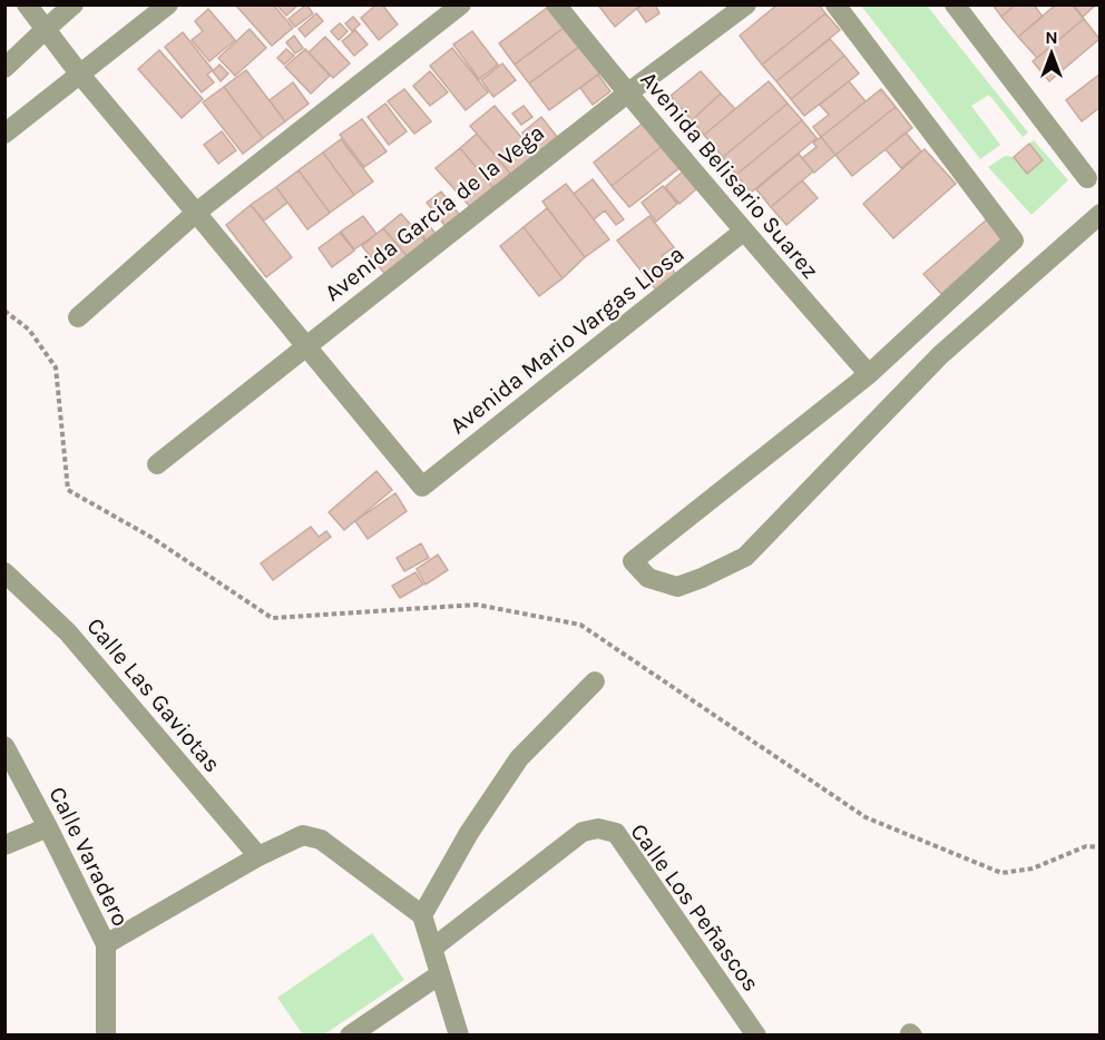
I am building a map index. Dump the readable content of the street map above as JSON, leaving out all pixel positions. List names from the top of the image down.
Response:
{
  "streets": {
    "street": [
      "Avenida Belisario Suarez",
      "Avenida García de la Vega",
      "Avenida Mario Vargas Llosa",
      "Calle Las Gaviotas",
      "Calle Varadero",
      "Calle Los Peñascos"
    ]
  },
  "crossings": [
    ["Avenida Belisario Suarez", "Avenida García de la Vega"],
    ["Avenida Belisario Suarez", "Avenida Mario Vargas Llosa"],
    ["Avenida García de la Vega", "Avenida Mario Vargas Llosa"]
  ],
  "north": "top"
}
